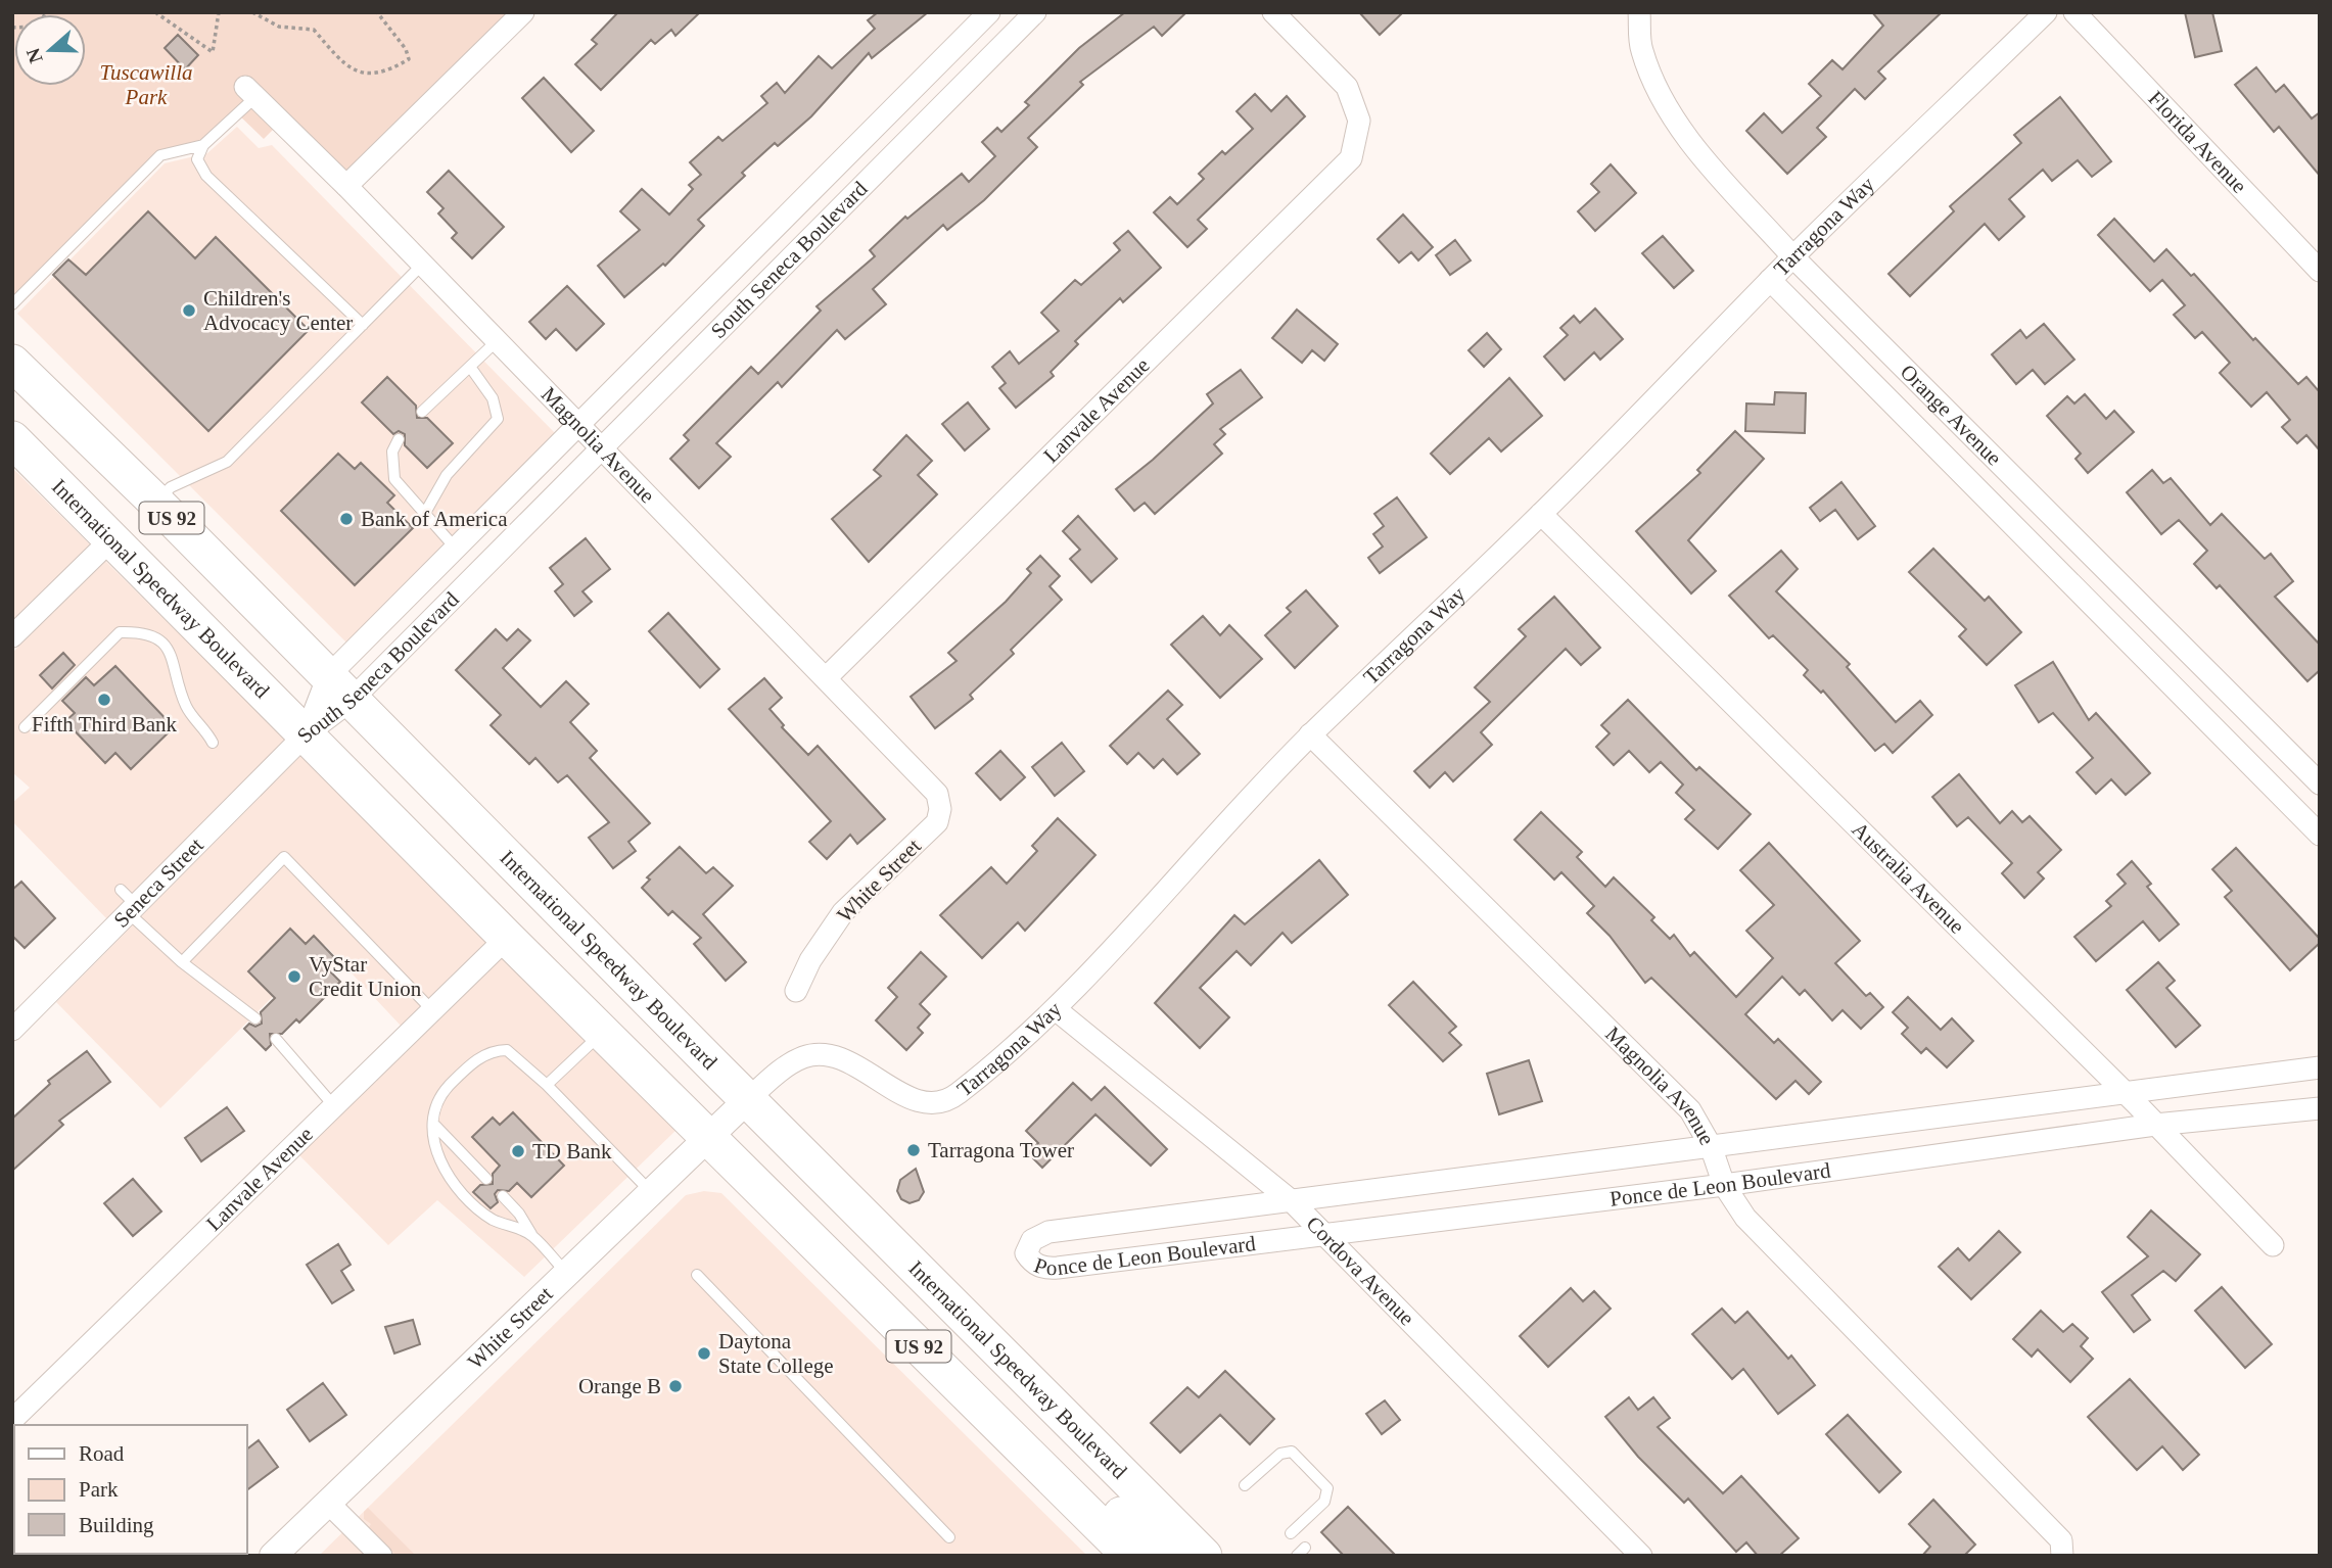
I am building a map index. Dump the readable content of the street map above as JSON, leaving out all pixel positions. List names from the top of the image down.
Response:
{
  "streets": {
    "main road": ["US 92", "International Speedway Boulevard"],
    "street": [
      "Florida Avenue",
      "Tarragona Way",
      "South Seneca Boulevard",
      "Lanvale Avenue",
      "Orange Avenue",
      "Magnolia Avenue",
      "Australia Avenue",
      "White Street",
      "Seneca Street",
      "Ponce de Leon Boulevard",
      "Cordova Avenue"
    ]
  },
  "crossings": [
    ["Tarragona Way", "Orange Avenue"],
    ["Tarragona Way", "Magnolia Avenue"],
    ["Tarragona Way", "International Speedway Boulevard"],
    ["Tarragona Way", "Australia Avenue"],
    ["Tarragona Way", "White Street"],
    ["Tarragona Way", "Cordova Avenue"],
    ["South Seneca Boulevard", "Magnolia Avenue"],
    ["South Seneca Boulevard", "International Speedway Boulevard"],
    ["South Seneca Boulevard", "Seneca Street"],
    ["Lanvale Avenue", "Magnolia Avenue"],
    ["Lanvale Avenue", "International Speedway Boulevard"],
    ["Magnolia Avenue", "White Street"],
    ["Magnolia Avenue", "Ponce de Leon Boulevard"],
    ["International Speedway Boulevard", "White Street"],
    ["International Speedway Boulevard", "Seneca Street"],
    ["Australia Avenue", "Ponce de Leon Boulevard"],
    ["Ponce de Leon Boulevard", "Cordova Avenue"]
  ],
  "parks": ["Tuscawilla Park"],
  "places": [
    "Children's Advocacy Center",
    "Bank of America",
    "Fifth Third Bank",
    "VyStar Credit Union",
    "Tarragona Tower",
    "TD Bank",
    "Daytona State College",
    "Orange B"
  ],
  "legend": ["Road", "Park", "Building"],
  "north": "left"
}
